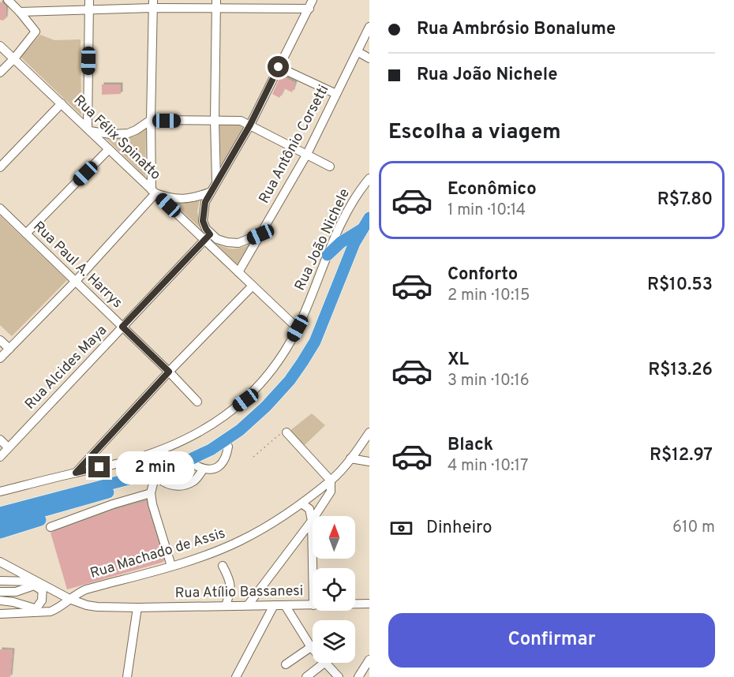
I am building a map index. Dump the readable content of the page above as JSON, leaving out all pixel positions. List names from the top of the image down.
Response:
{
  "streets": {
    "street": [
      "Rua Félix Spinatto",
      "Rua Antônio Corsetti",
      "Rua João Nichele",
      "Rua Paul A. Harrys",
      "Rua Alcides Maya",
      "Rua Machado de Assis",
      "Rua Atílio Bassanesi"
    ]
  },
  "crossings": [
    ["Rua Félix Spinatto", "Rua Antônio Corsetti"],
    ["Rua Félix Spinatto", "Rua João Nichele"],
    ["Rua Félix Spinatto", "Rua Alcides Maya"],
    ["Rua Paul A. Harrys", "Rua Alcides Maya"],
    ["Rua Machado de Assis", "Rua Atílio Bassanesi"]
  ],
  "north": "top",
  "page": {
    "banner": ["Rua Ambrósio Bonalume", "Rua João Nichele"],
    "heading": "Escolha a viagem",
    "list": [
      {
        "name": "Econômico",
        "note": "1 min · 10:14",
        "value": "R$7.80"
      },
      {
        "name": "Conforto",
        "note": "2 min · 10:15",
        "value": "R$10.53"
      },
      {
        "name": "XL",
        "note": "3 min · 10:16",
        "value": "R$13.26"
      },
      {
        "name": "Black",
        "note": "4 min · 10:17",
        "value": "R$12.97"
      }
    ],
    "bubble": "2 min",
    "pay": ["Dinheiro", "610 m"],
    "buttons": "Confirmar"
  }
}
